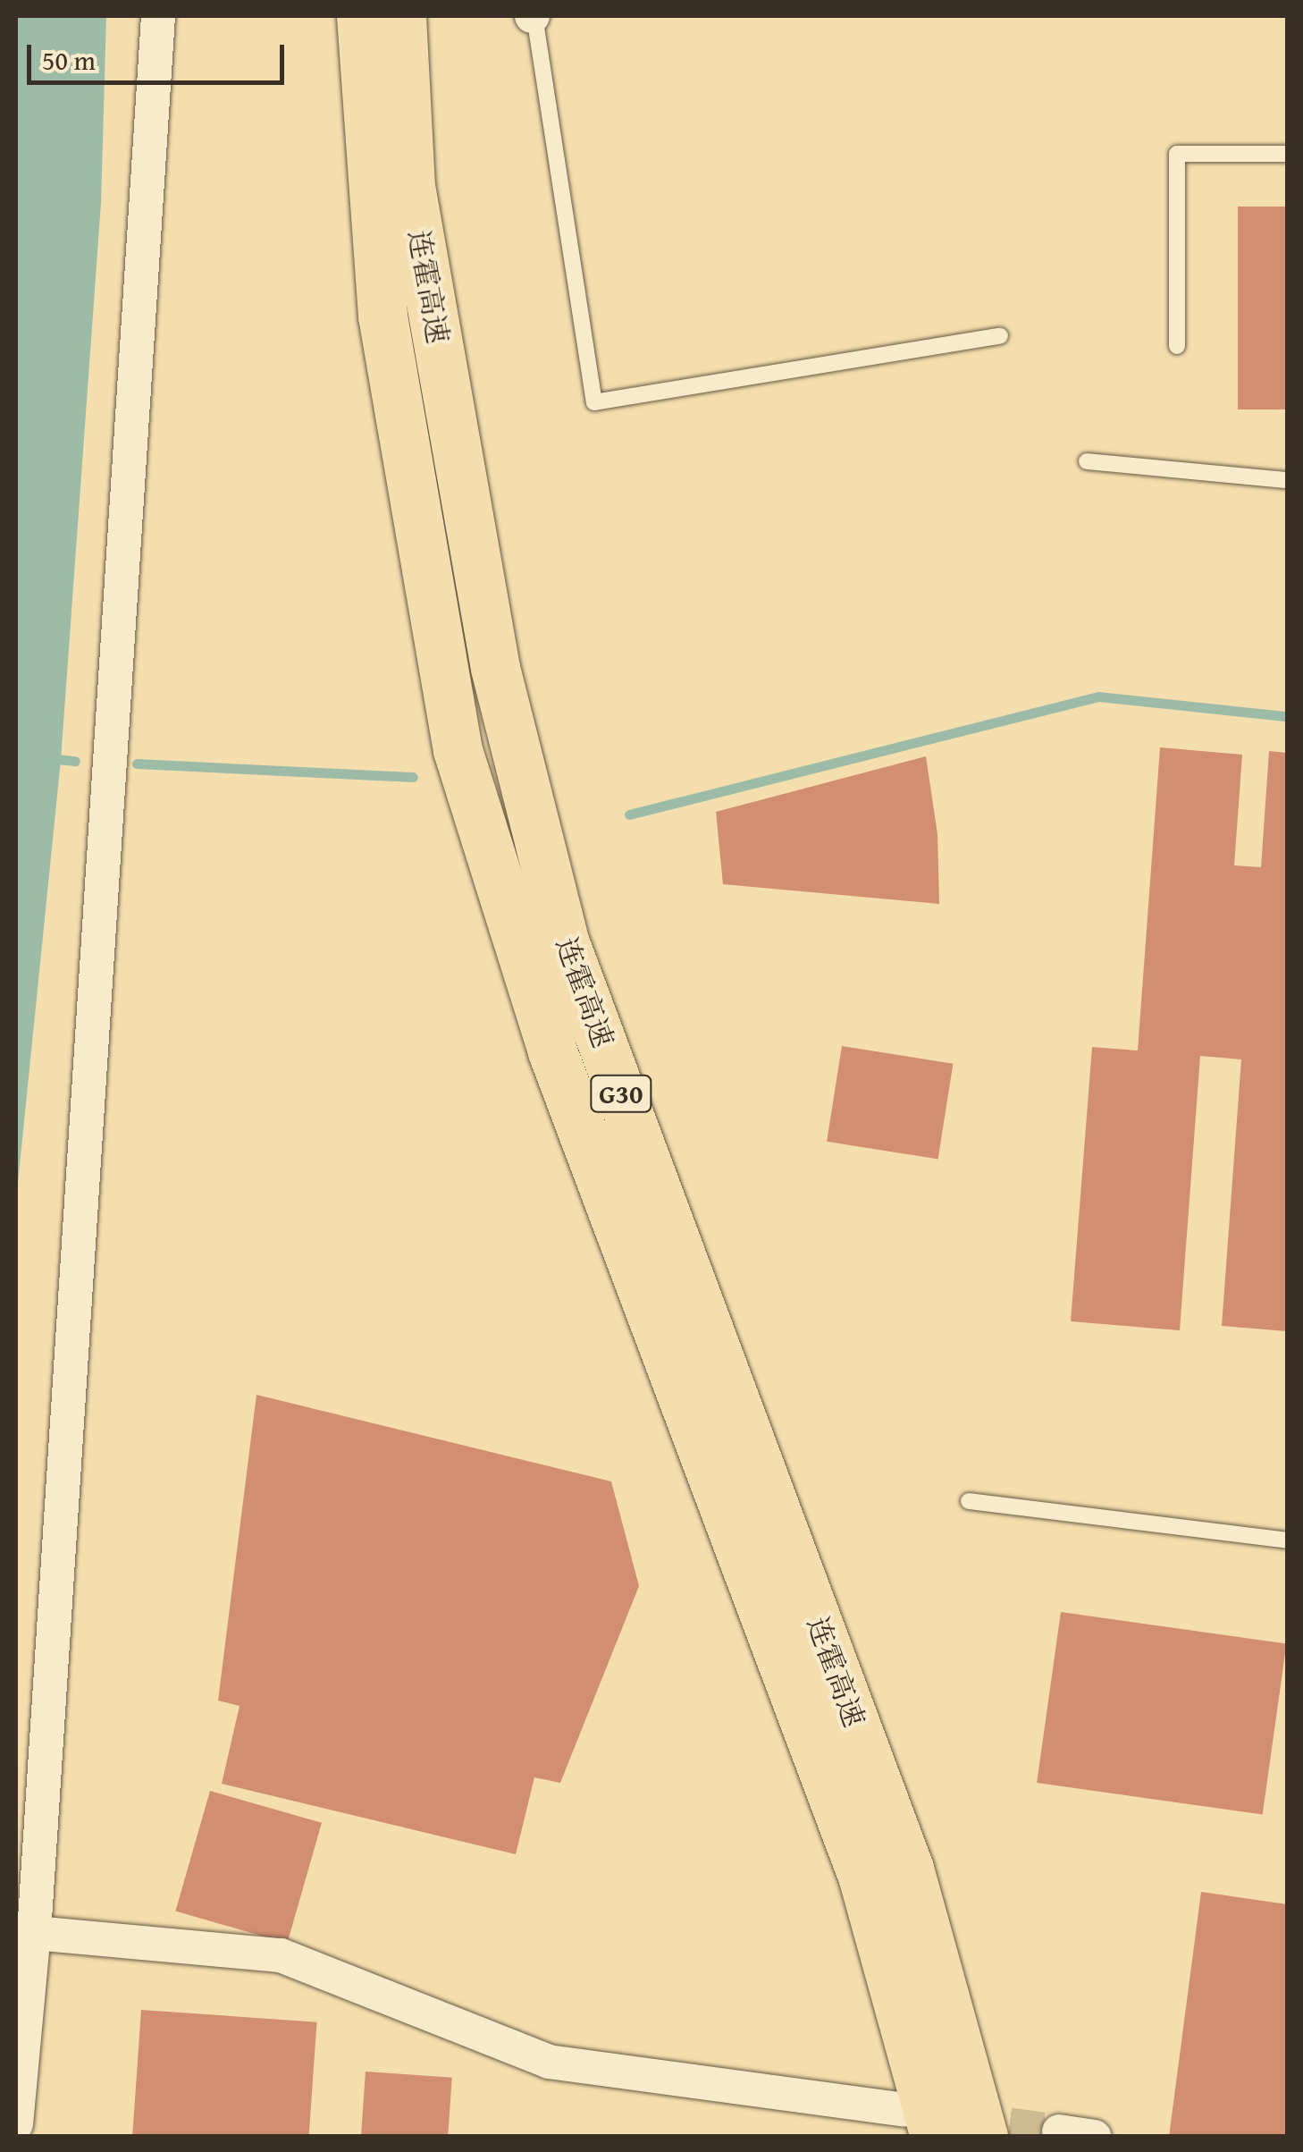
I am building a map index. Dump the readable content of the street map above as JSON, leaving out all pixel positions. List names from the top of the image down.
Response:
{
  "streets": {
    "highway": ["连霍高速", "G30"]
  },
  "scale_bar": "50 m"
}
